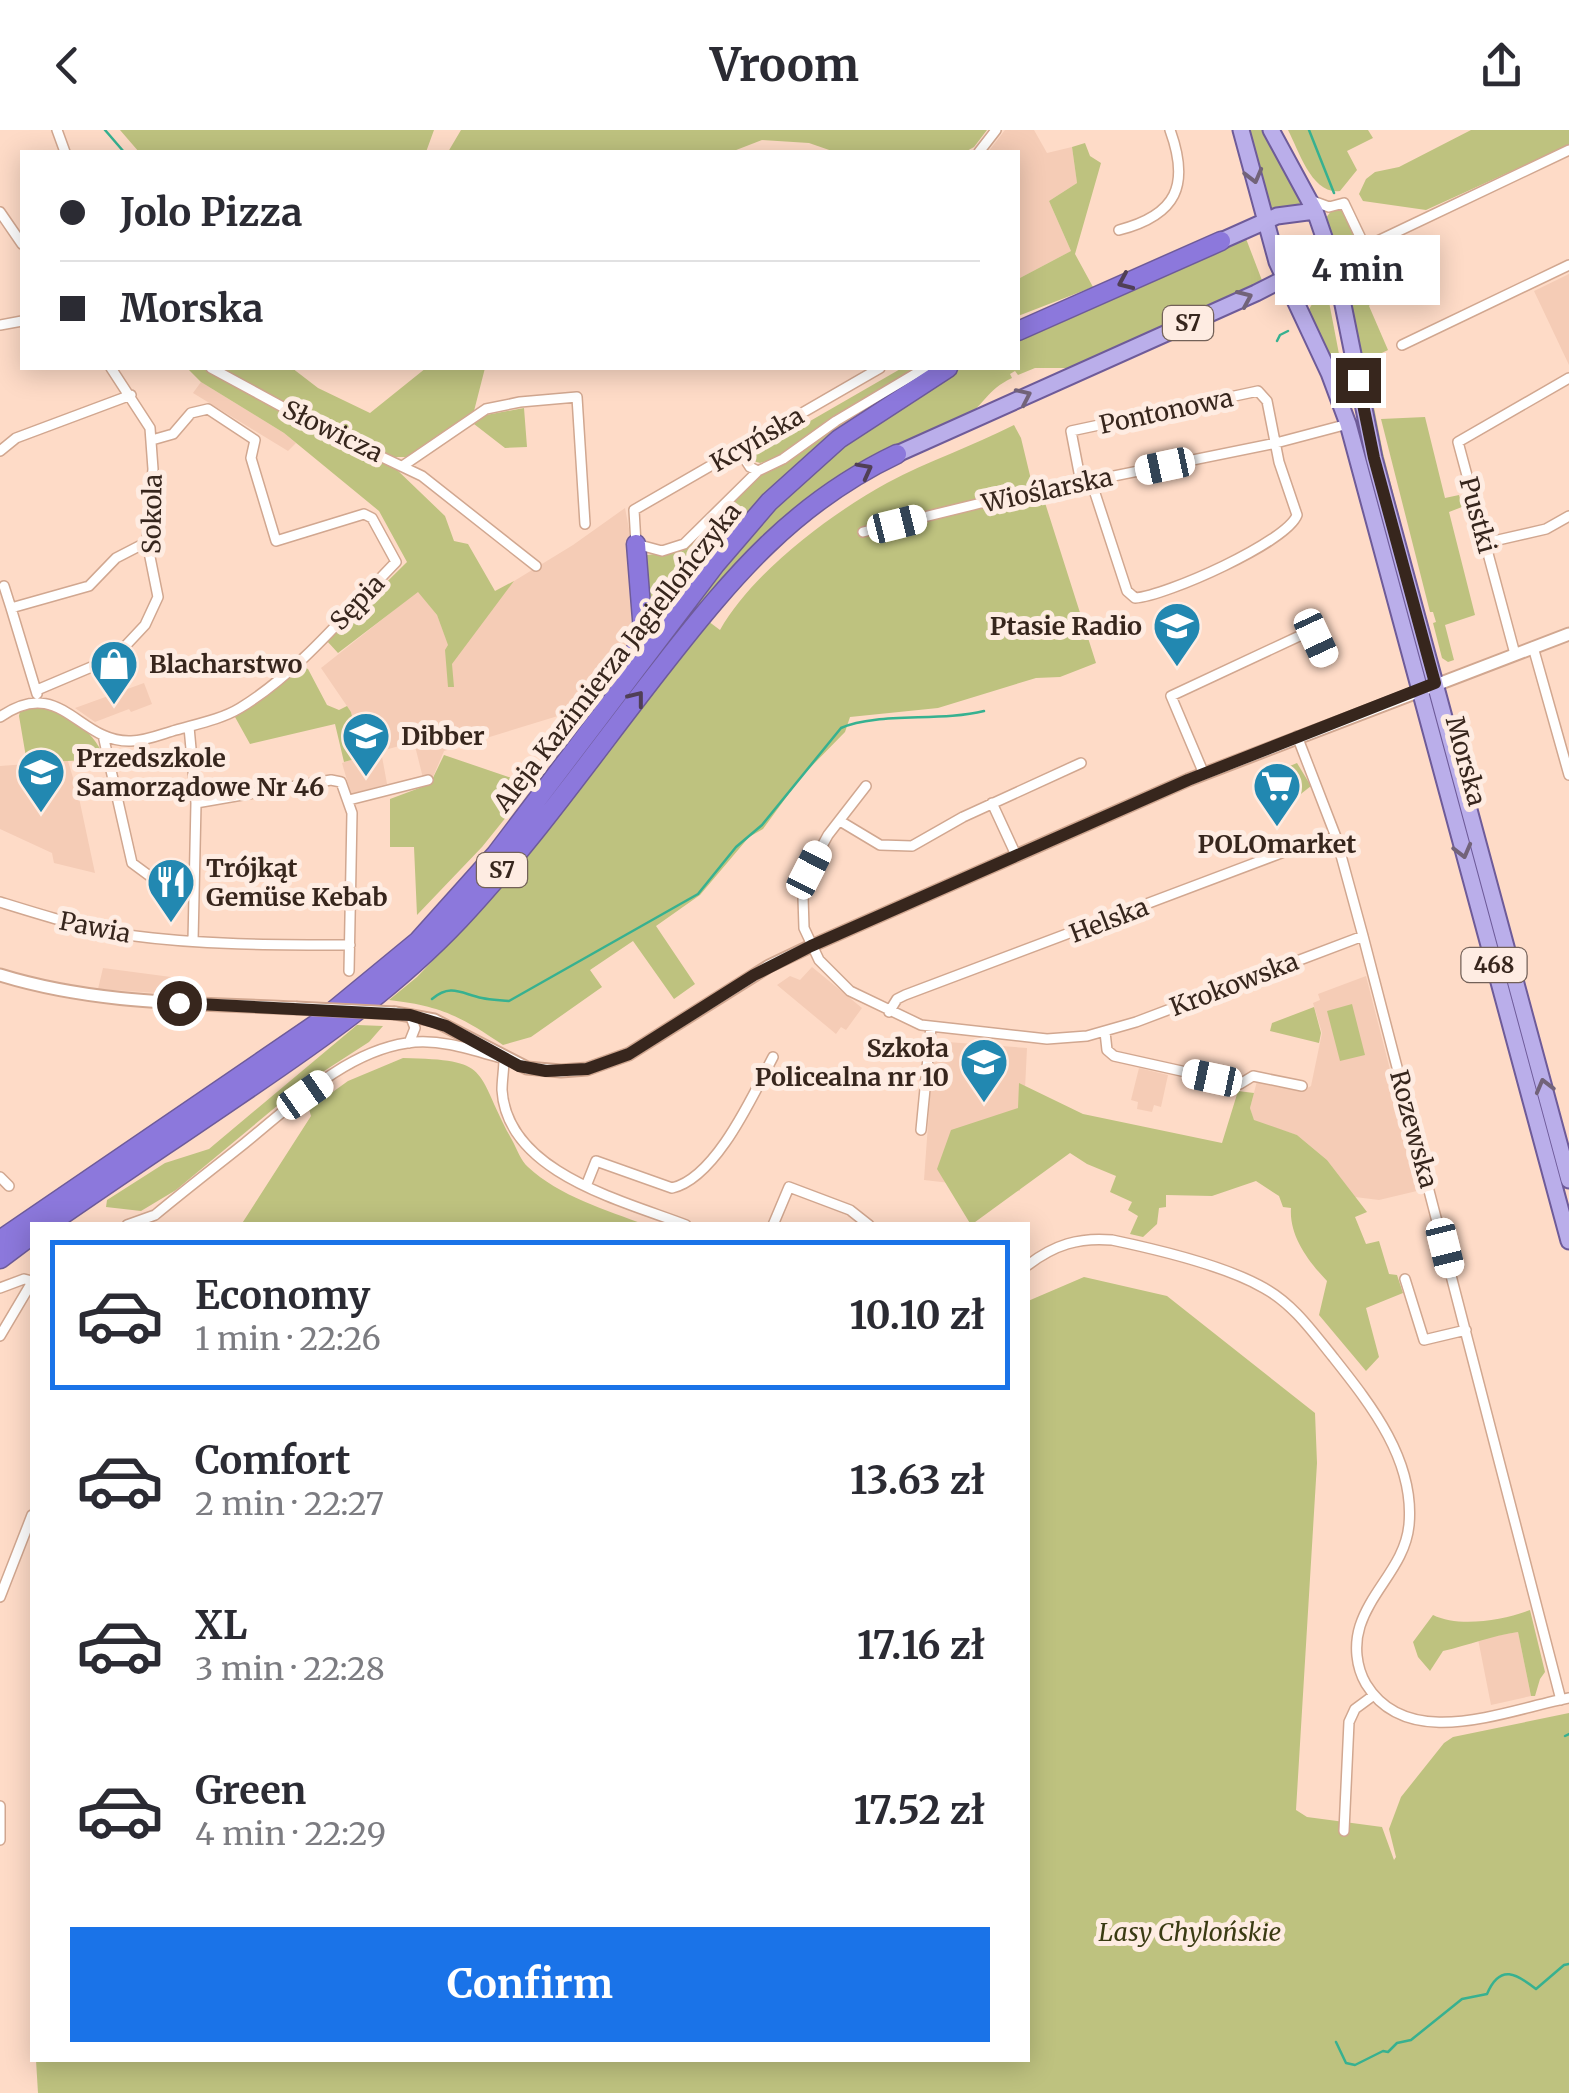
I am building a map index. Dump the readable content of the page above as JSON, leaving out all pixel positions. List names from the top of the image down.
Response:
{
  "streets": {
    "highway": ["S7", "Aleja Kazimierza Jagiellończyka"],
    "main road": ["Morska", "468"],
    "street": [
      "Pontonowa",
      "Słowicza",
      "Kcyńska",
      "Wioślarska",
      "Sokola",
      "Pustki",
      "Sępia",
      "Helska",
      "Pawia",
      "Krokowska",
      "Rozewska"
    ]
  },
  "crossings": [
    ["S7", "Morska"],
    ["Pontonowa", "Wioślarska"],
    ["Wioślarska", "Morska"],
    ["Sokola", "Sępia"],
    ["Aleja Kazimierza Jagiellończyka", "Morska"],
    ["Helska", "Krokowska"],
    ["Helska", "Rozewska"],
    ["Krokowska", "Rozewska"]
  ],
  "one_way": ["Aleja Kazimierza Jagiellończyka"],
  "parks": ["Lasy Chylońskie"],
  "places": {
    "school or university": [
      "Ptasie Radio",
      "Dibber",
      "Przedszkole Samorządowe Nr 46",
      "Szkoła Policealna nr 10"
    ],
    "shop": ["Blacharstwo"],
    "supermarket": ["POLOmarket"],
    "restaurant": ["Trójkąt Gemüse Kebab"]
  },
  "page": {
    "header": "Vroom",
    "banner": ["Jolo Pizza", "Morska"],
    "bubble": "4 min",
    "list": [
      {
        "name": "Economy",
        "note": "1 min · 22:26",
        "value": "10.10 zł"
      },
      {
        "name": "Comfort",
        "note": "2 min · 22:27",
        "value": "13.63 zł"
      },
      {
        "name": "XL",
        "note": "3 min · 22:28",
        "value": "17.16 zł"
      },
      {
        "name": "Green",
        "note": "4 min · 22:29",
        "value": "17.52 zł"
      }
    ],
    "buttons": "Confirm"
  }
}
